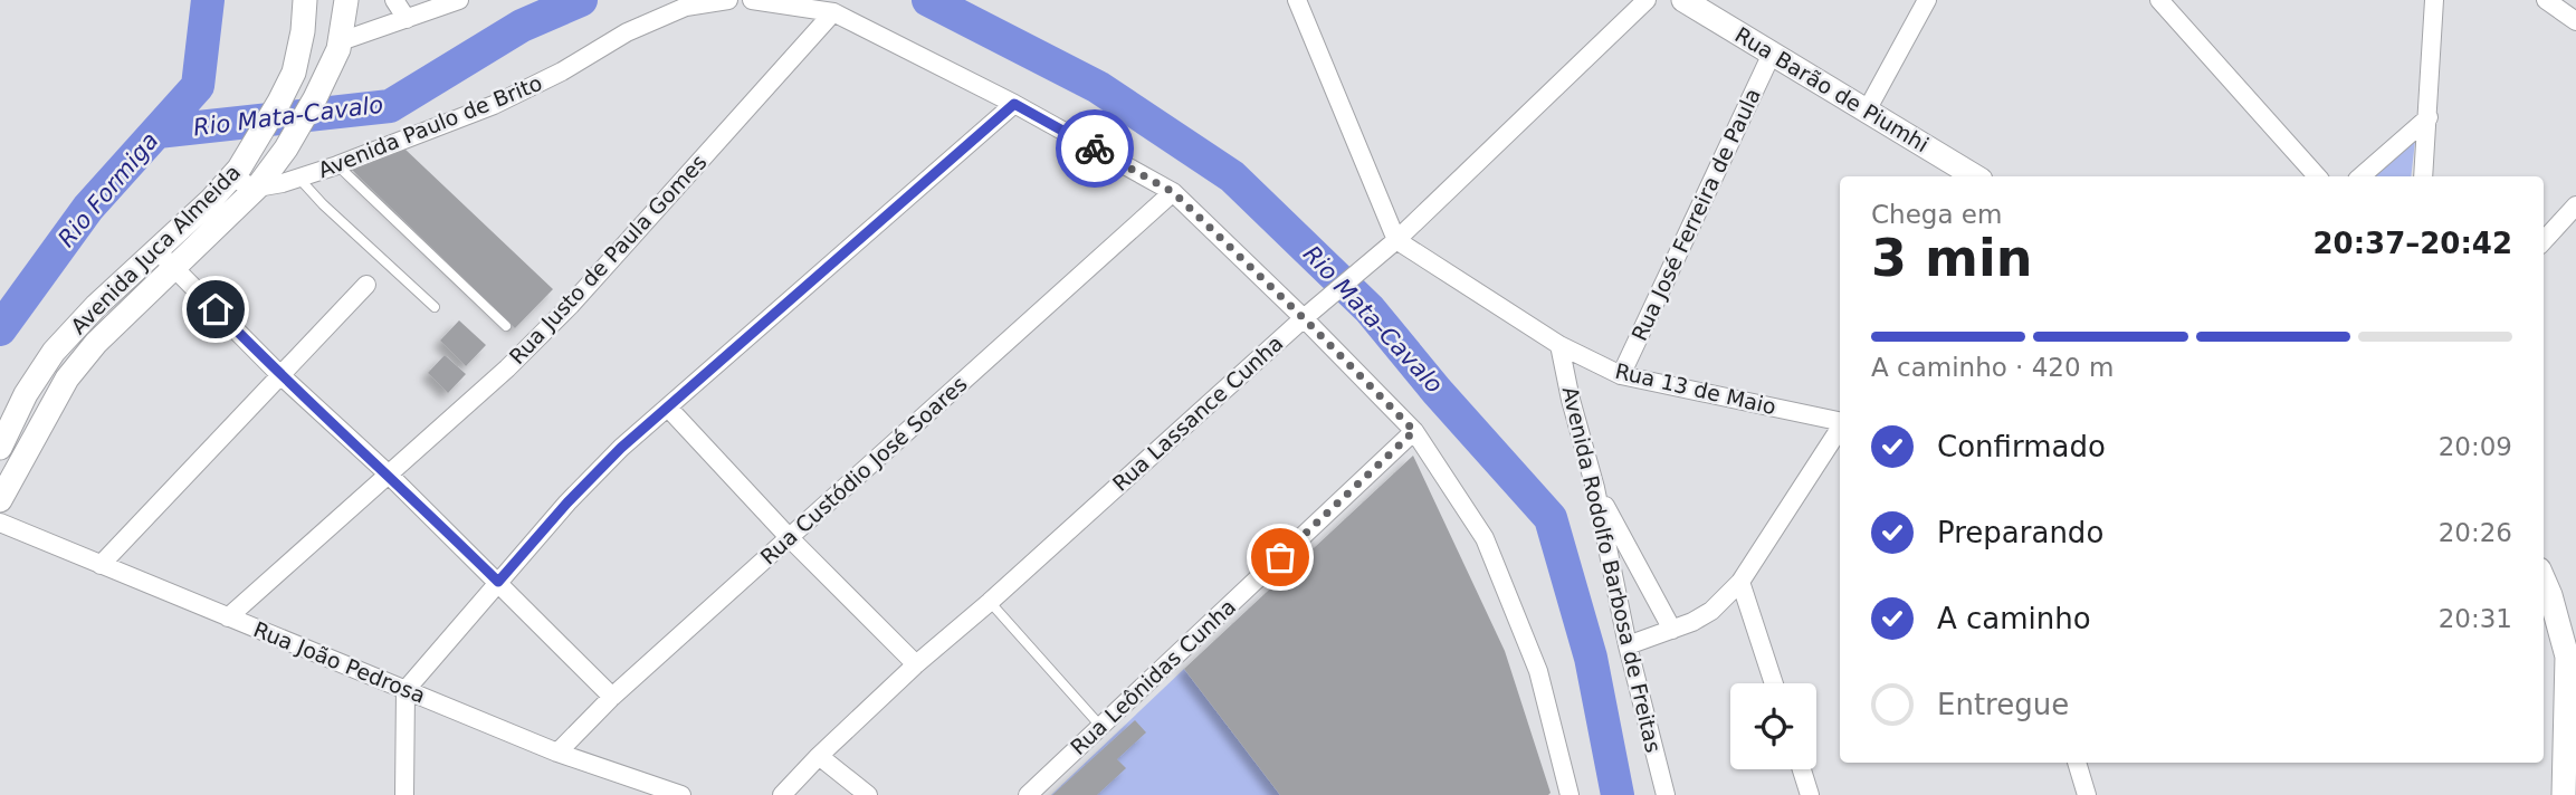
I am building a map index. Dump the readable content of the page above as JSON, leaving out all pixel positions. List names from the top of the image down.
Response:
{
  "streets": {
    "street": [
      "Rua Barão de Piumhi",
      "Avenida Paulo de Brito",
      "Rua José Ferreira de Paula",
      "Avenida Juca Almeida",
      "Rua Justo de Paula Gomes",
      "Rua 13 de Maio",
      "Rua Lassance Cunha",
      "Rua Custódio José Soares",
      "Avenida Rodolfo Barbosa de Freitas",
      "Rua João Pedrosa",
      "Rua Leônidas Cunha"
    ]
  },
  "crossings": [
    ["Rua Barão de Piumhi", "Rua José Ferreira de Paula"],
    ["Avenida Paulo de Brito", "Avenida Juca Almeida"],
    ["Rua José Ferreira de Paula", "Rua 13 de Maio"],
    ["Rua Justo de Paula Gomes", "Rua João Pedrosa"],
    ["Rua 13 de Maio", "Rua Lassance Cunha"],
    ["Rua 13 de Maio", "Avenida Rodolfo Barbosa de Freitas"],
    ["Rua Custódio José Soares", "Rua João Pedrosa"]
  ],
  "water": ["Rio Mata-Cavalo", "Rio Formiga"],
  "page": {
    "heading": ["3 min", "Chega em", "20:37–20:42"],
    "bar": "A caminho · 420 m",
    "list": [
      ["Confirmado", "20:09"],
      ["Preparando", "20:26"],
      ["A caminho", "20:31"],
      "Entregue"
    ]
  }
}
